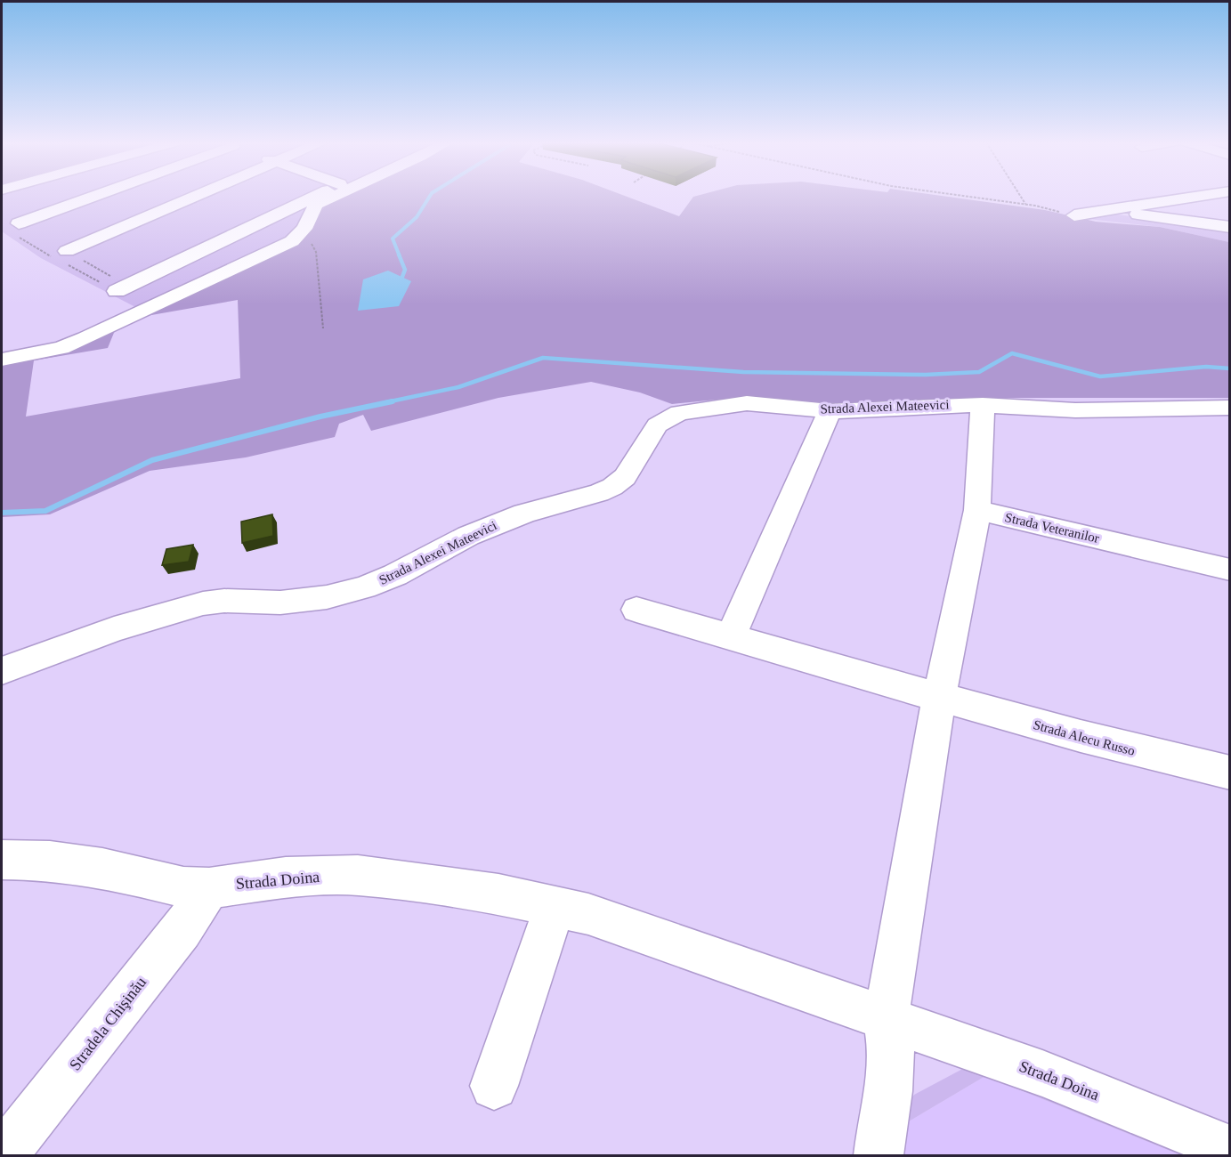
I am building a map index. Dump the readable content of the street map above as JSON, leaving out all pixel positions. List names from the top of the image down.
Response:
{
  "streets": {
    "street": [
      "Strada Alexei Mateevici",
      "Strada Veteranilor",
      "Strada Alecu Russo",
      "Strada Doina",
      "Stradela Chişinău"
    ]
  },
  "crossings": [
    ["Strada Doina", "Stradela Chişinău"]
  ]
}
